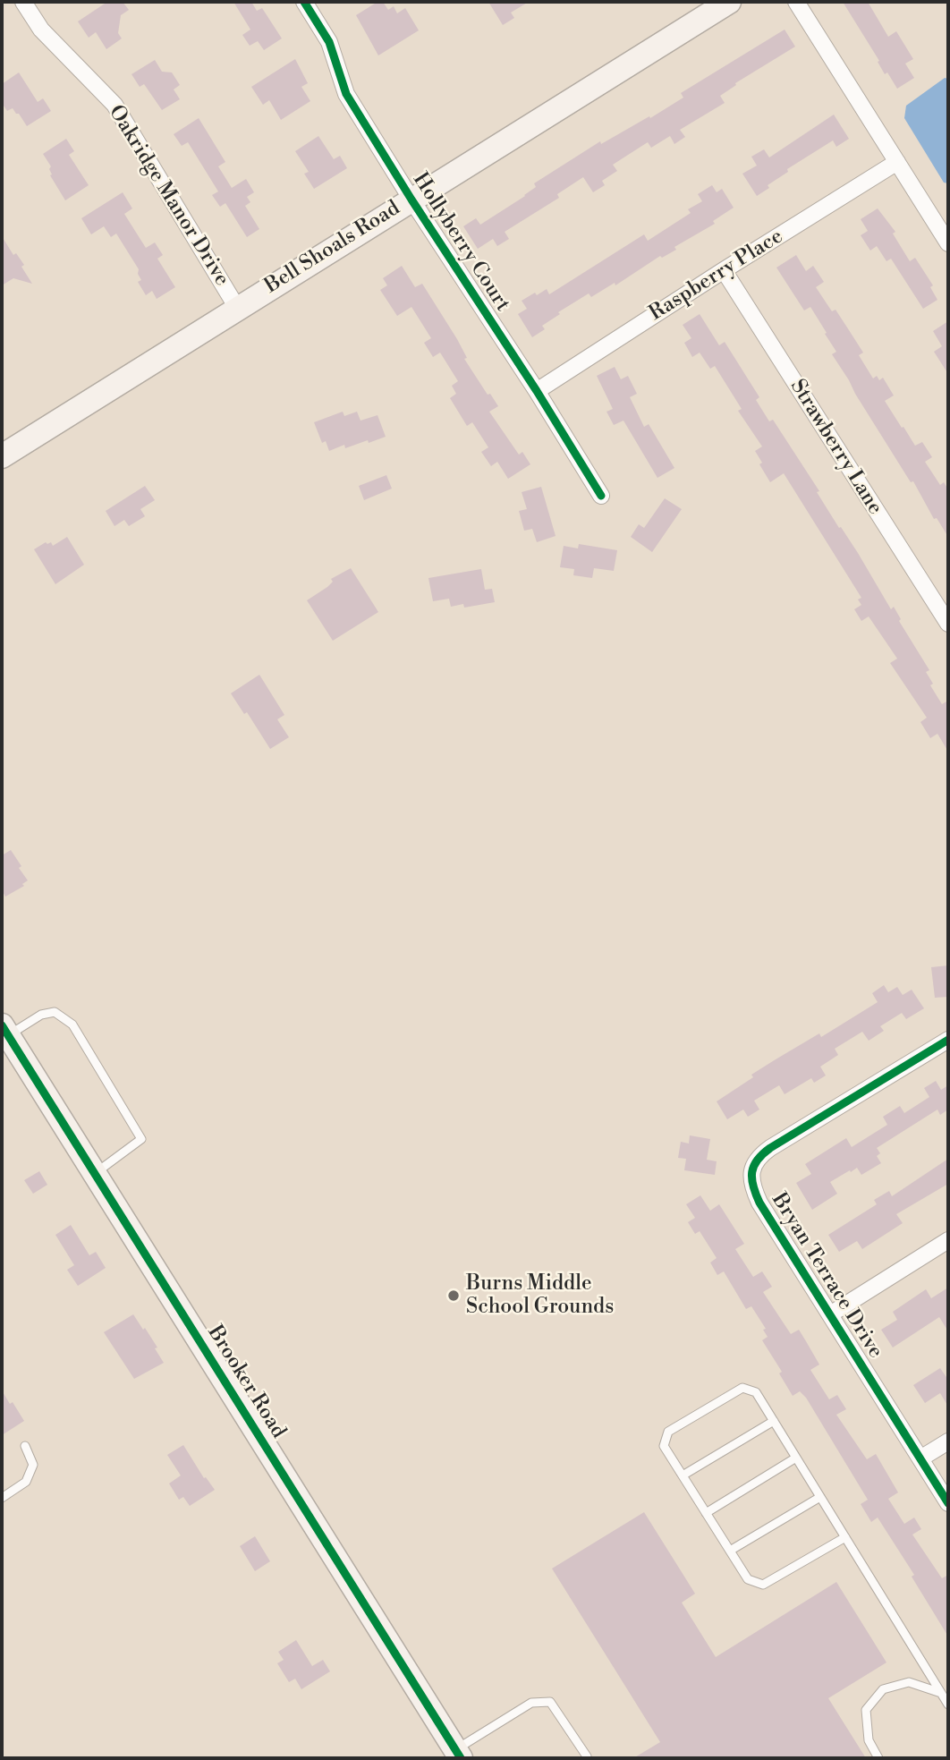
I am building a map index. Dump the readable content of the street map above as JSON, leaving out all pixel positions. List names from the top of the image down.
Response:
{
  "streets": {
    "main road": ["Bell Shoals Road", "Brooker Road"],
    "street": [
      "Oakridge Manor Drive",
      "Hollyberry Court",
      "Raspberry Place",
      "Strawberry Lane",
      "Bryan Terrace Drive"
    ]
  },
  "crossings": [
    ["Oakridge Manor Drive", "Bell Shoals Road"],
    ["Hollyberry Court", "Bell Shoals Road"],
    ["Hollyberry Court", "Raspberry Place"],
    ["Raspberry Place", "Strawberry Lane"]
  ],
  "places": ["Burns Middle School Grounds"]
}
